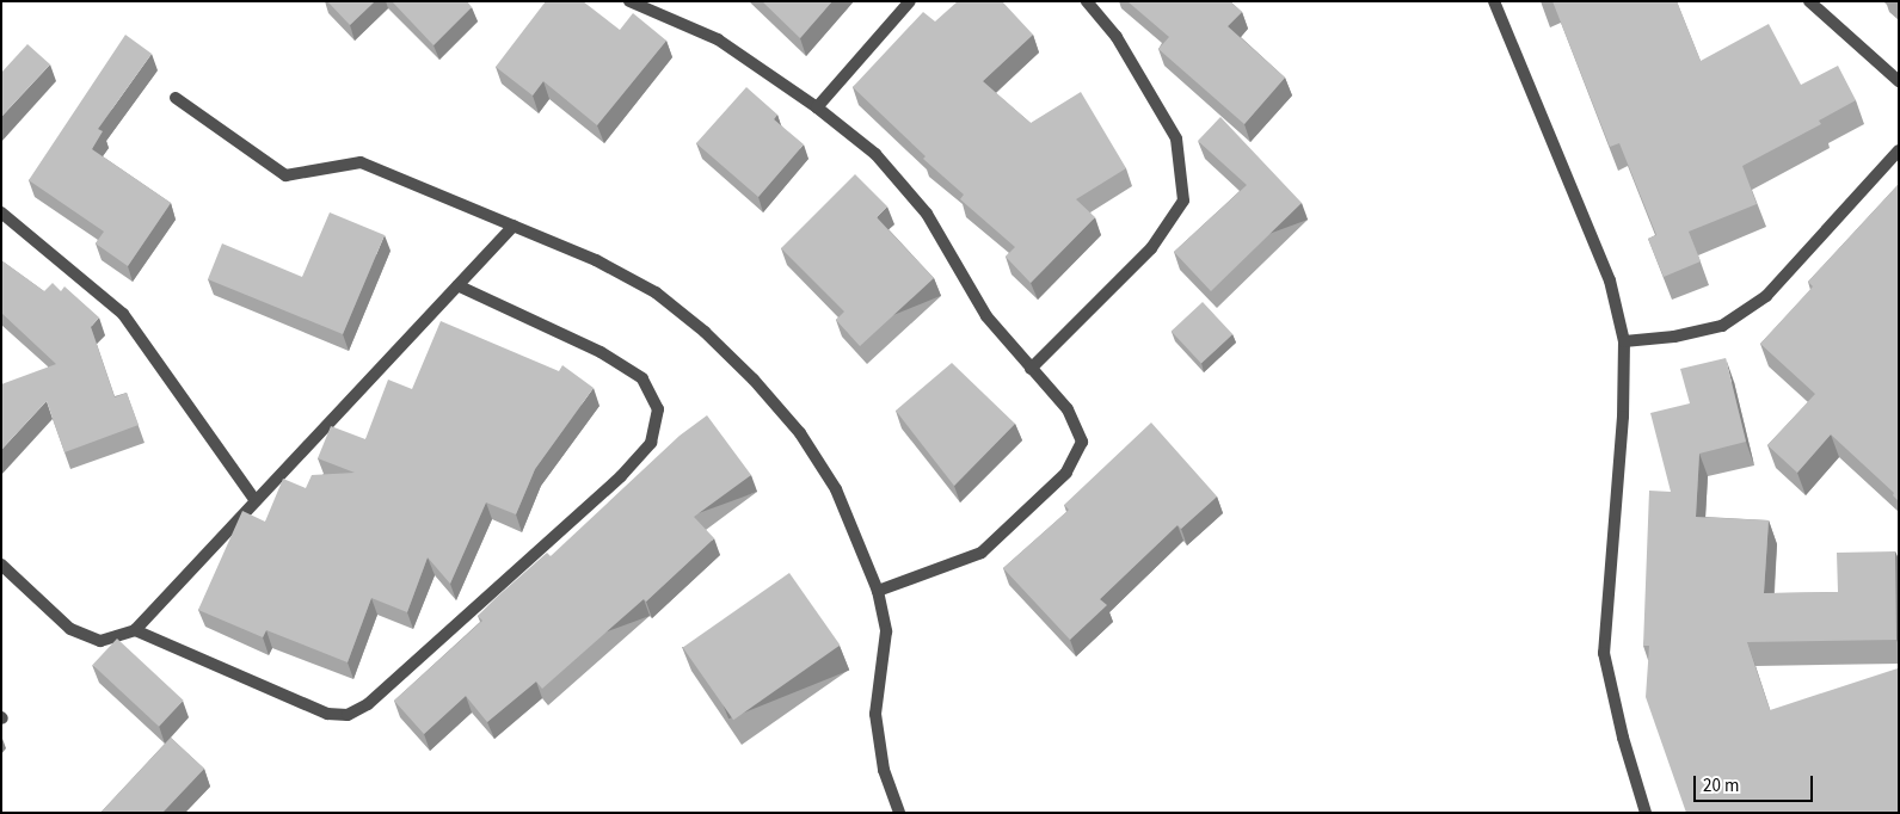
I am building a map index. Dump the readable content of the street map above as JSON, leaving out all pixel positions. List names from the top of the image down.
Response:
{
  "scale_bar": "20 m"
}
